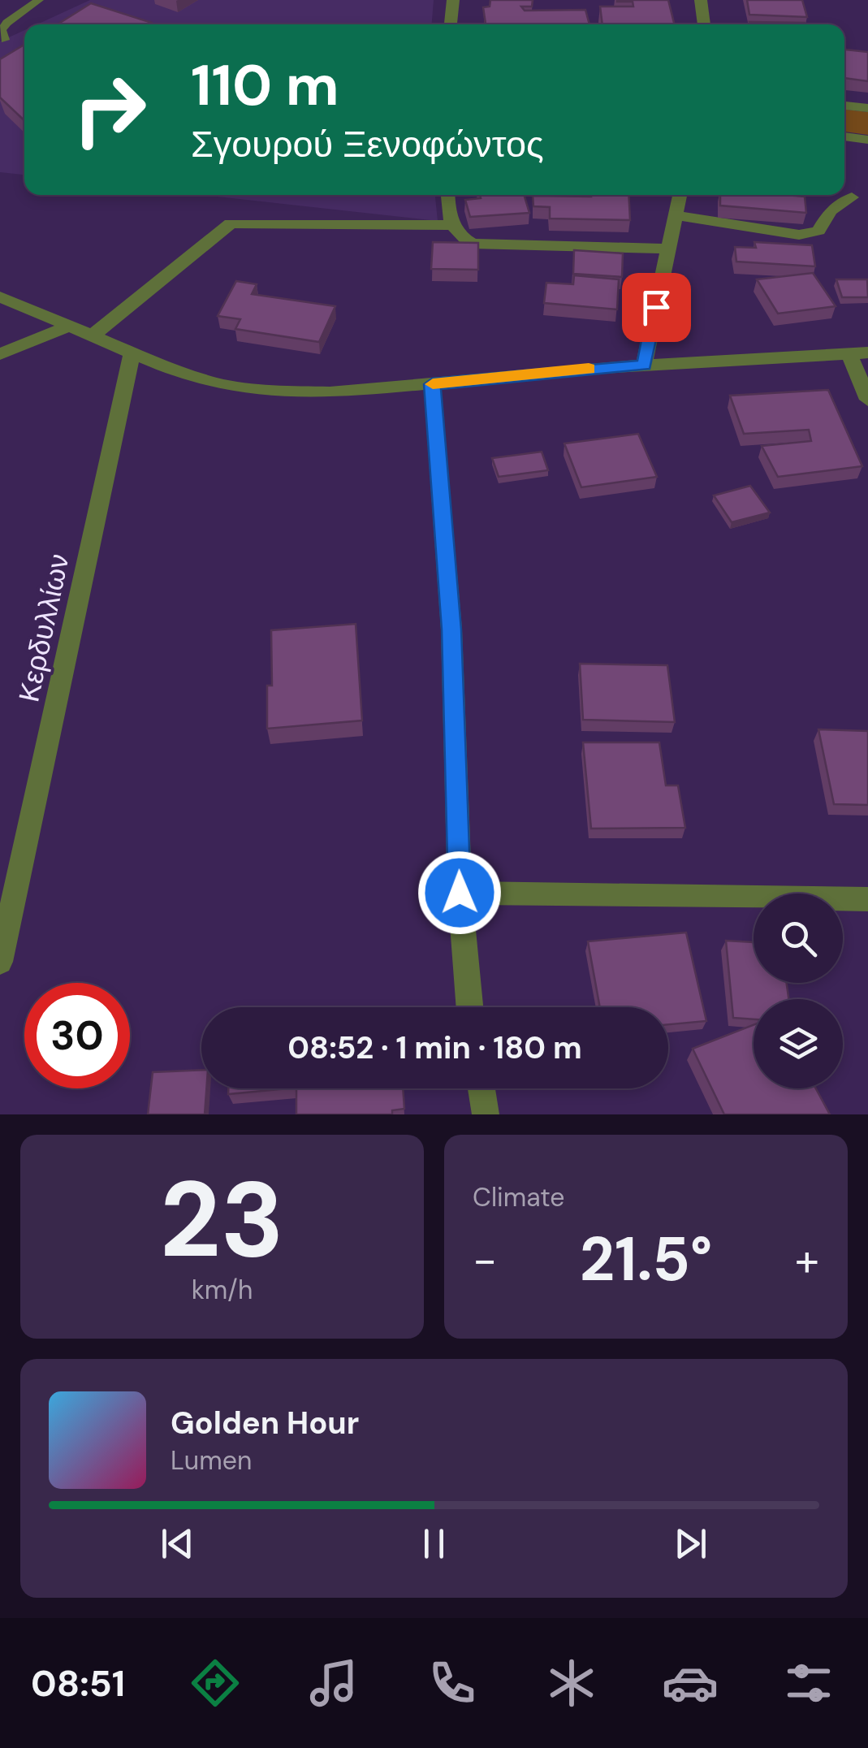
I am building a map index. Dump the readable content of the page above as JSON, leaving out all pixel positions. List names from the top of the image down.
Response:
{
  "streets": {
    "street": ["Κερδυλλίων"]
  },
  "page": {
    "turn": ["110 m", "Σγουρού Ξενοφώντος"],
    "limit": "30",
    "trip": "08:52 · 1 min · 180 m",
    "tile": [
      ["23", "km/h"],
      "Climate"
    ],
    "heat": ["−", "21.5°", "+"],
    "song": ["Golden Hour", "Lumen"],
    "tabs": "08:51"
  }
}
